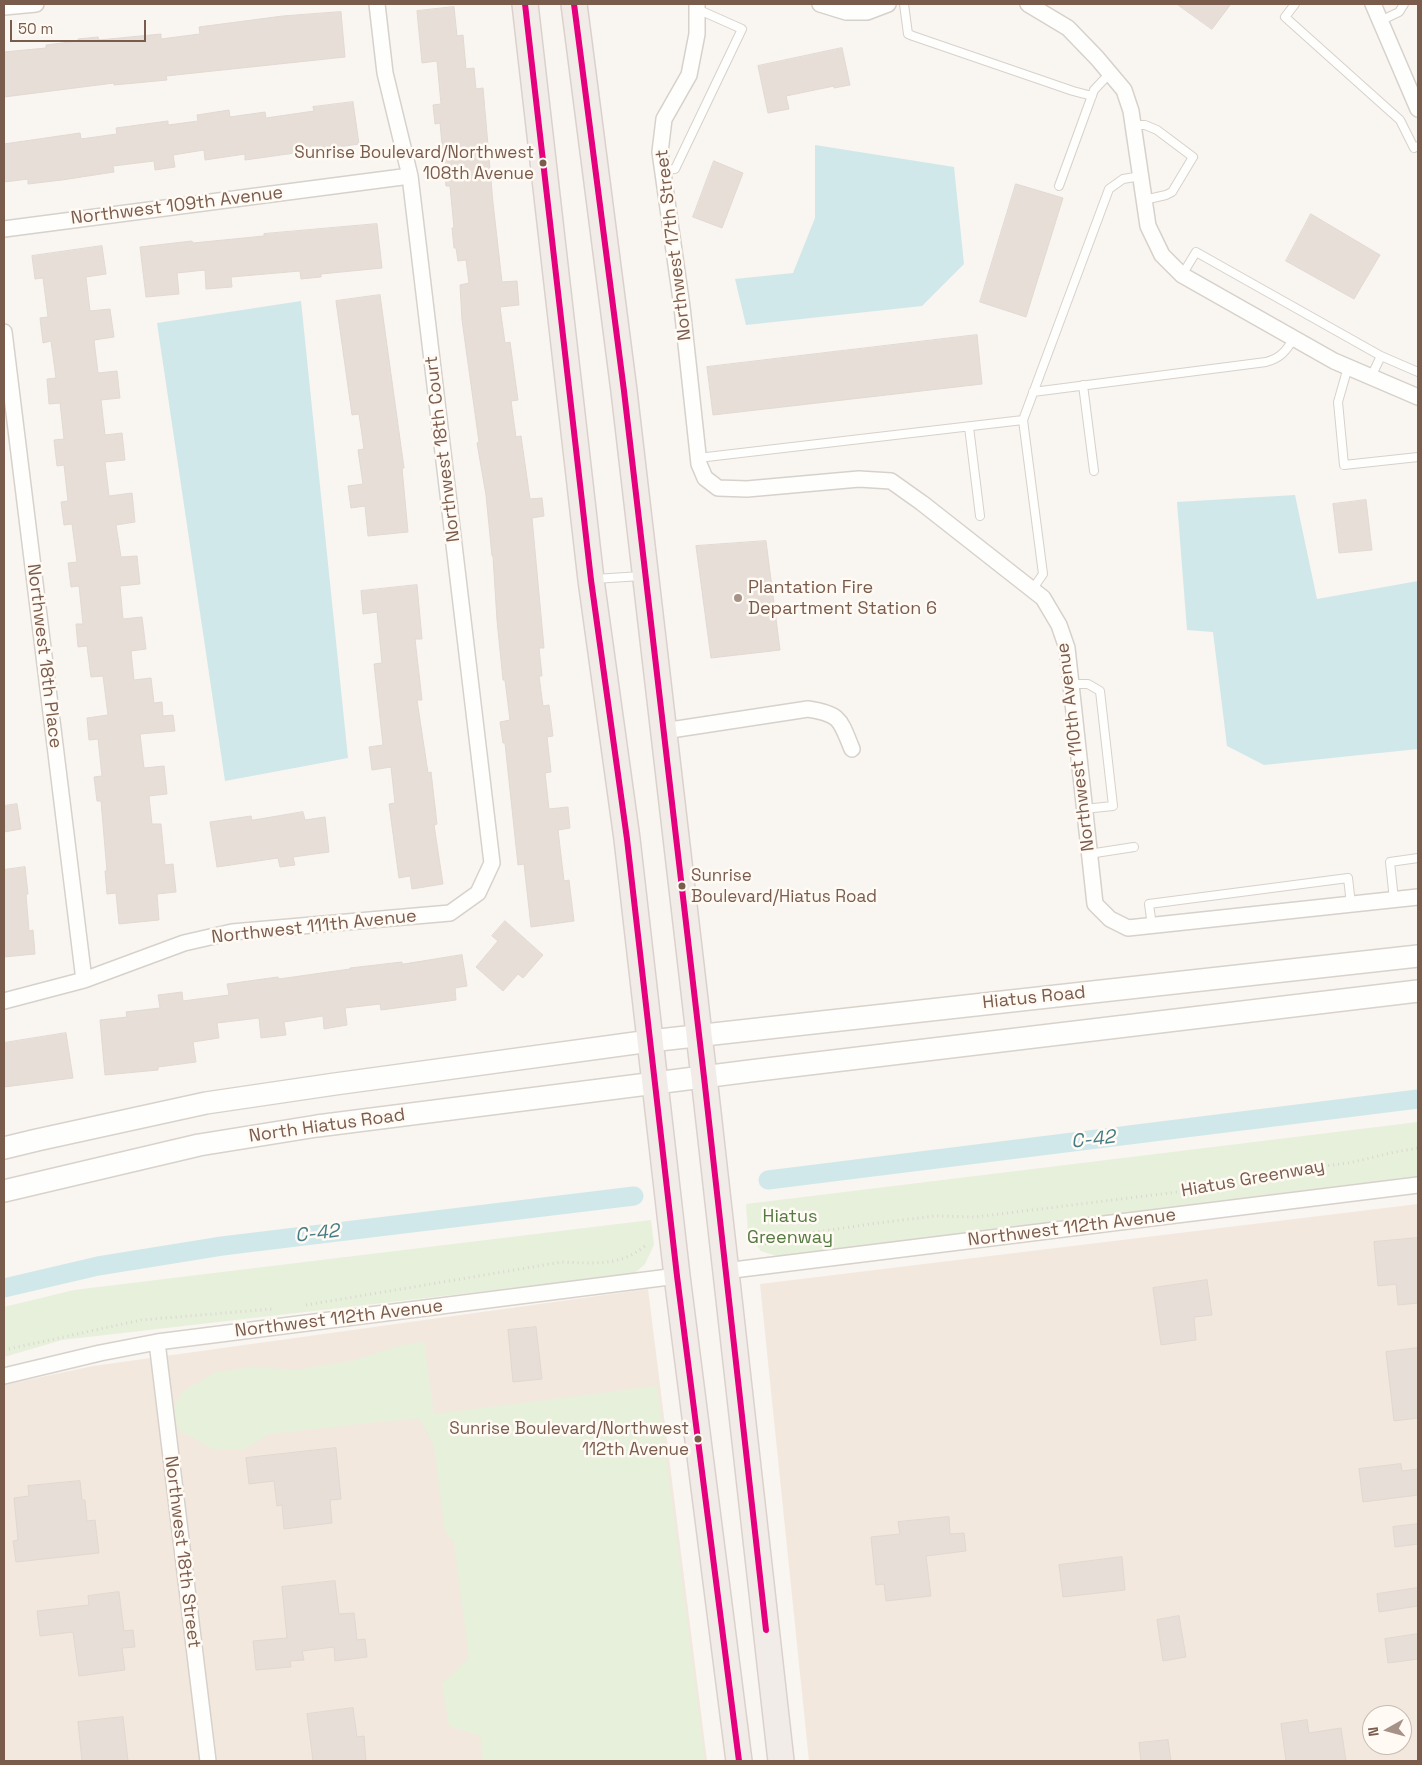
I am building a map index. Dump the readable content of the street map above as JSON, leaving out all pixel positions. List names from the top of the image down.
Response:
{
  "streets": {
    "main road": ["Hiatus Road", "North Hiatus Road"],
    "street": [
      "Northwest 109th Avenue",
      "Northwest 17th Street",
      "Northwest 18th Court",
      "Northwest 18th Place",
      "Northwest 110th Avenue",
      "Northwest 111th Avenue",
      "Northwest 112th Avenue",
      "Northwest 18th Street"
    ],
    "path": ["Hiatus Greenway"]
  },
  "crossings": [
    ["Northwest 109th Avenue", "Northwest 18th Court"],
    ["Northwest 17th Street", "Northwest 110th Avenue"],
    ["Northwest 18th Court", "Northwest 111th Avenue"],
    ["Northwest 18th Place", "Northwest 111th Avenue"],
    ["Northwest 112th Avenue", "Northwest 18th Street"]
  ],
  "water": ["C-42"],
  "parks": ["Hiatus Greenway"],
  "places": [
    "Sunrise Boulevard/Northwest 108th Avenue",
    "Plantation Fire Department Station 6",
    "Sunrise Boulevard/Hiatus Road",
    "Sunrise Boulevard/Northwest 112th Avenue"
  ],
  "scale_bar": "50 m",
  "north": "left"
}
